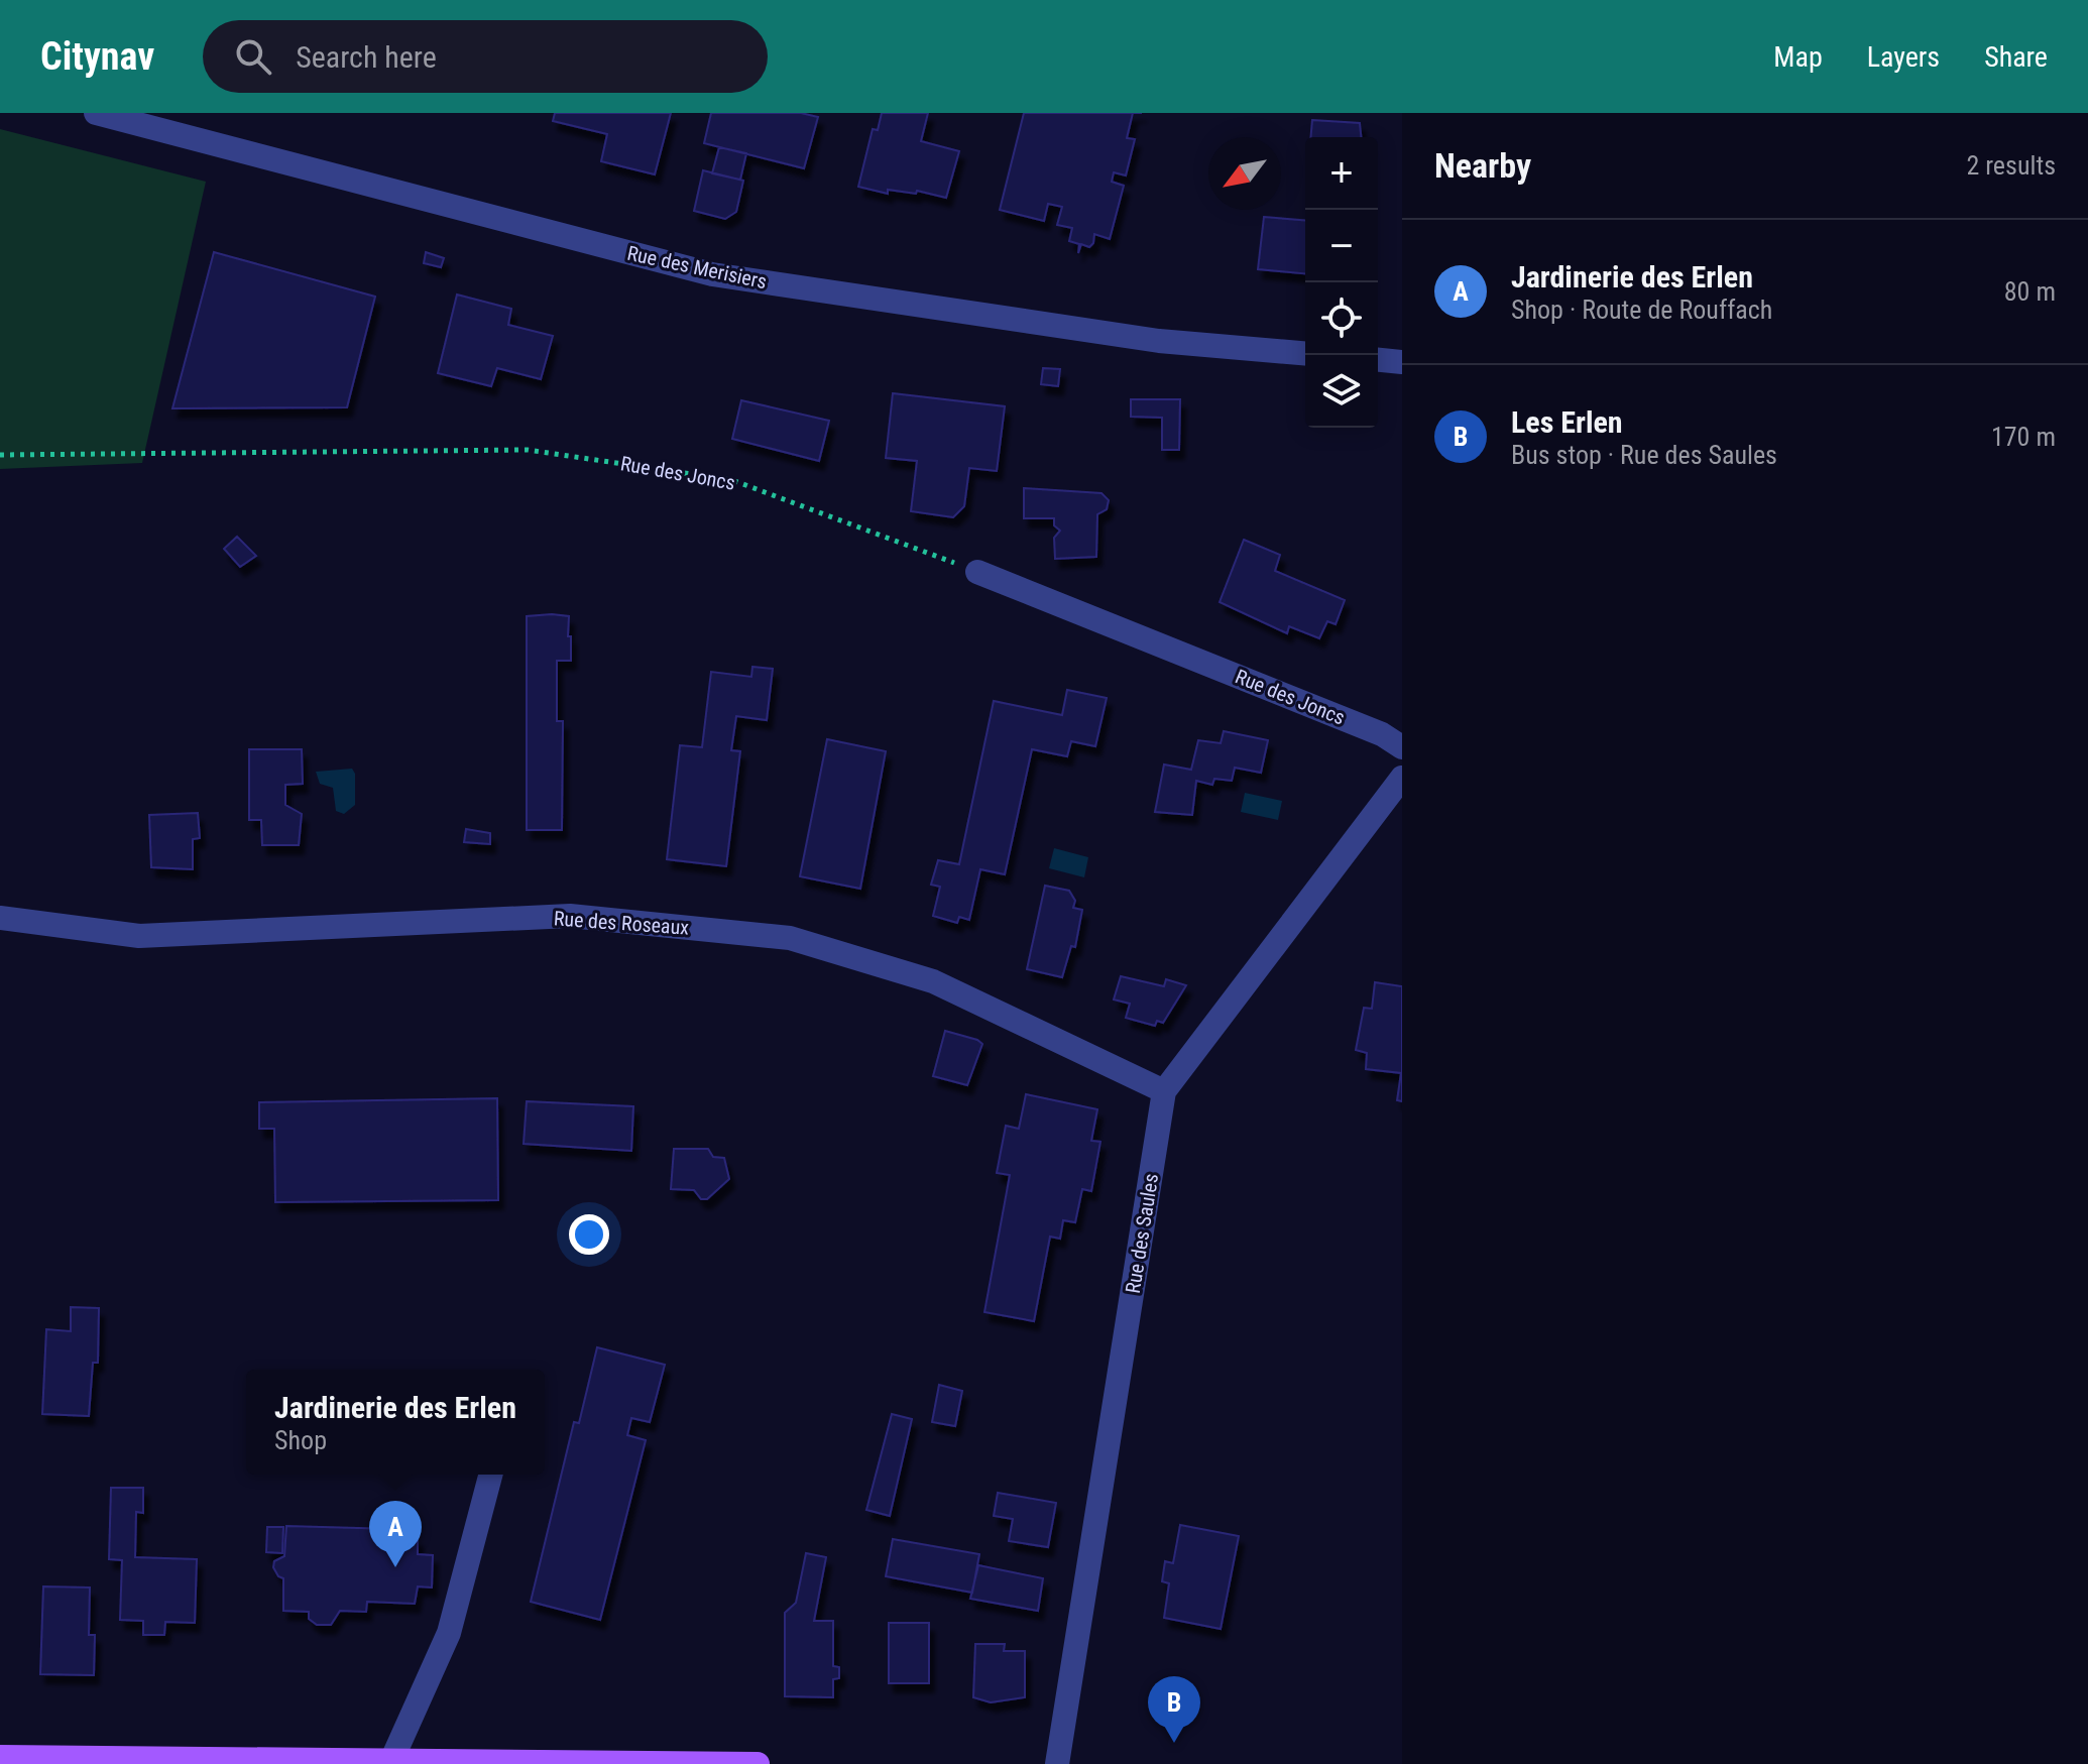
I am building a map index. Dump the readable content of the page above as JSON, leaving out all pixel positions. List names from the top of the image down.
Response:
{
  "streets": {
    "street": [
      "Rue des Merisiers",
      "Rue des Joncs",
      "Rue des Roseaux",
      "Rue des Saules"
    ]
  },
  "crossings": [
    ["Rue des Roseaux", "Rue des Saules"]
  ],
  "north": "bottom left",
  "page": {
    "header": "Citynav",
    "search": "Search here",
    "nav": ["Map", "Layers", "Share"],
    "heading": ["Nearby", "2 results"],
    "map_buttons": ["+", "−"],
    "list": [
      {
        "mark": "A",
        "name": "Jardinerie des Erlen",
        "note": "Shop · Route de Rouffach",
        "value": "80 m"
      },
      {
        "mark": "B",
        "name": "Les Erlen",
        "note": "Bus stop · Rue des Saules",
        "value": "170 m"
      }
    ],
    "popup": ["Jardinerie des Erlen", "Shop"],
    "pins": ["A", "B"]
  }
}
